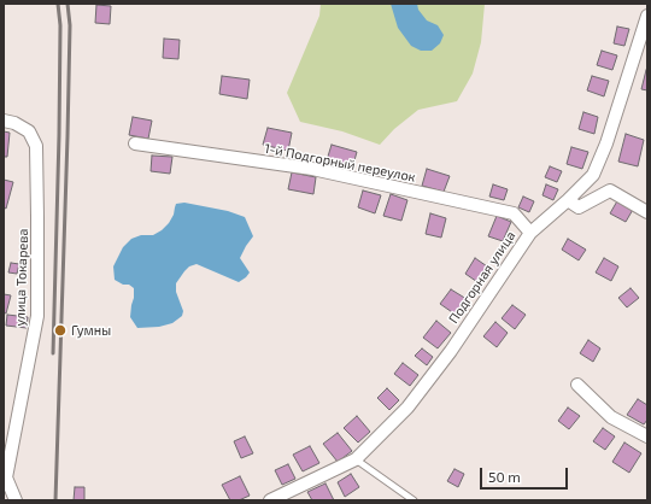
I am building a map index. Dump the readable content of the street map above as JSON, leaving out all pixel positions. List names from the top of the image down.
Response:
{
  "streets": {
    "street": ["1-й Подгорный переулок", "улица Токарева", "Подгорная улица"]
  },
  "crossings": [
    ["1-й Подгорный переулок", "Подгорная улица"]
  ],
  "places": ["Гумны"],
  "scale_bar": "50 m"
}
